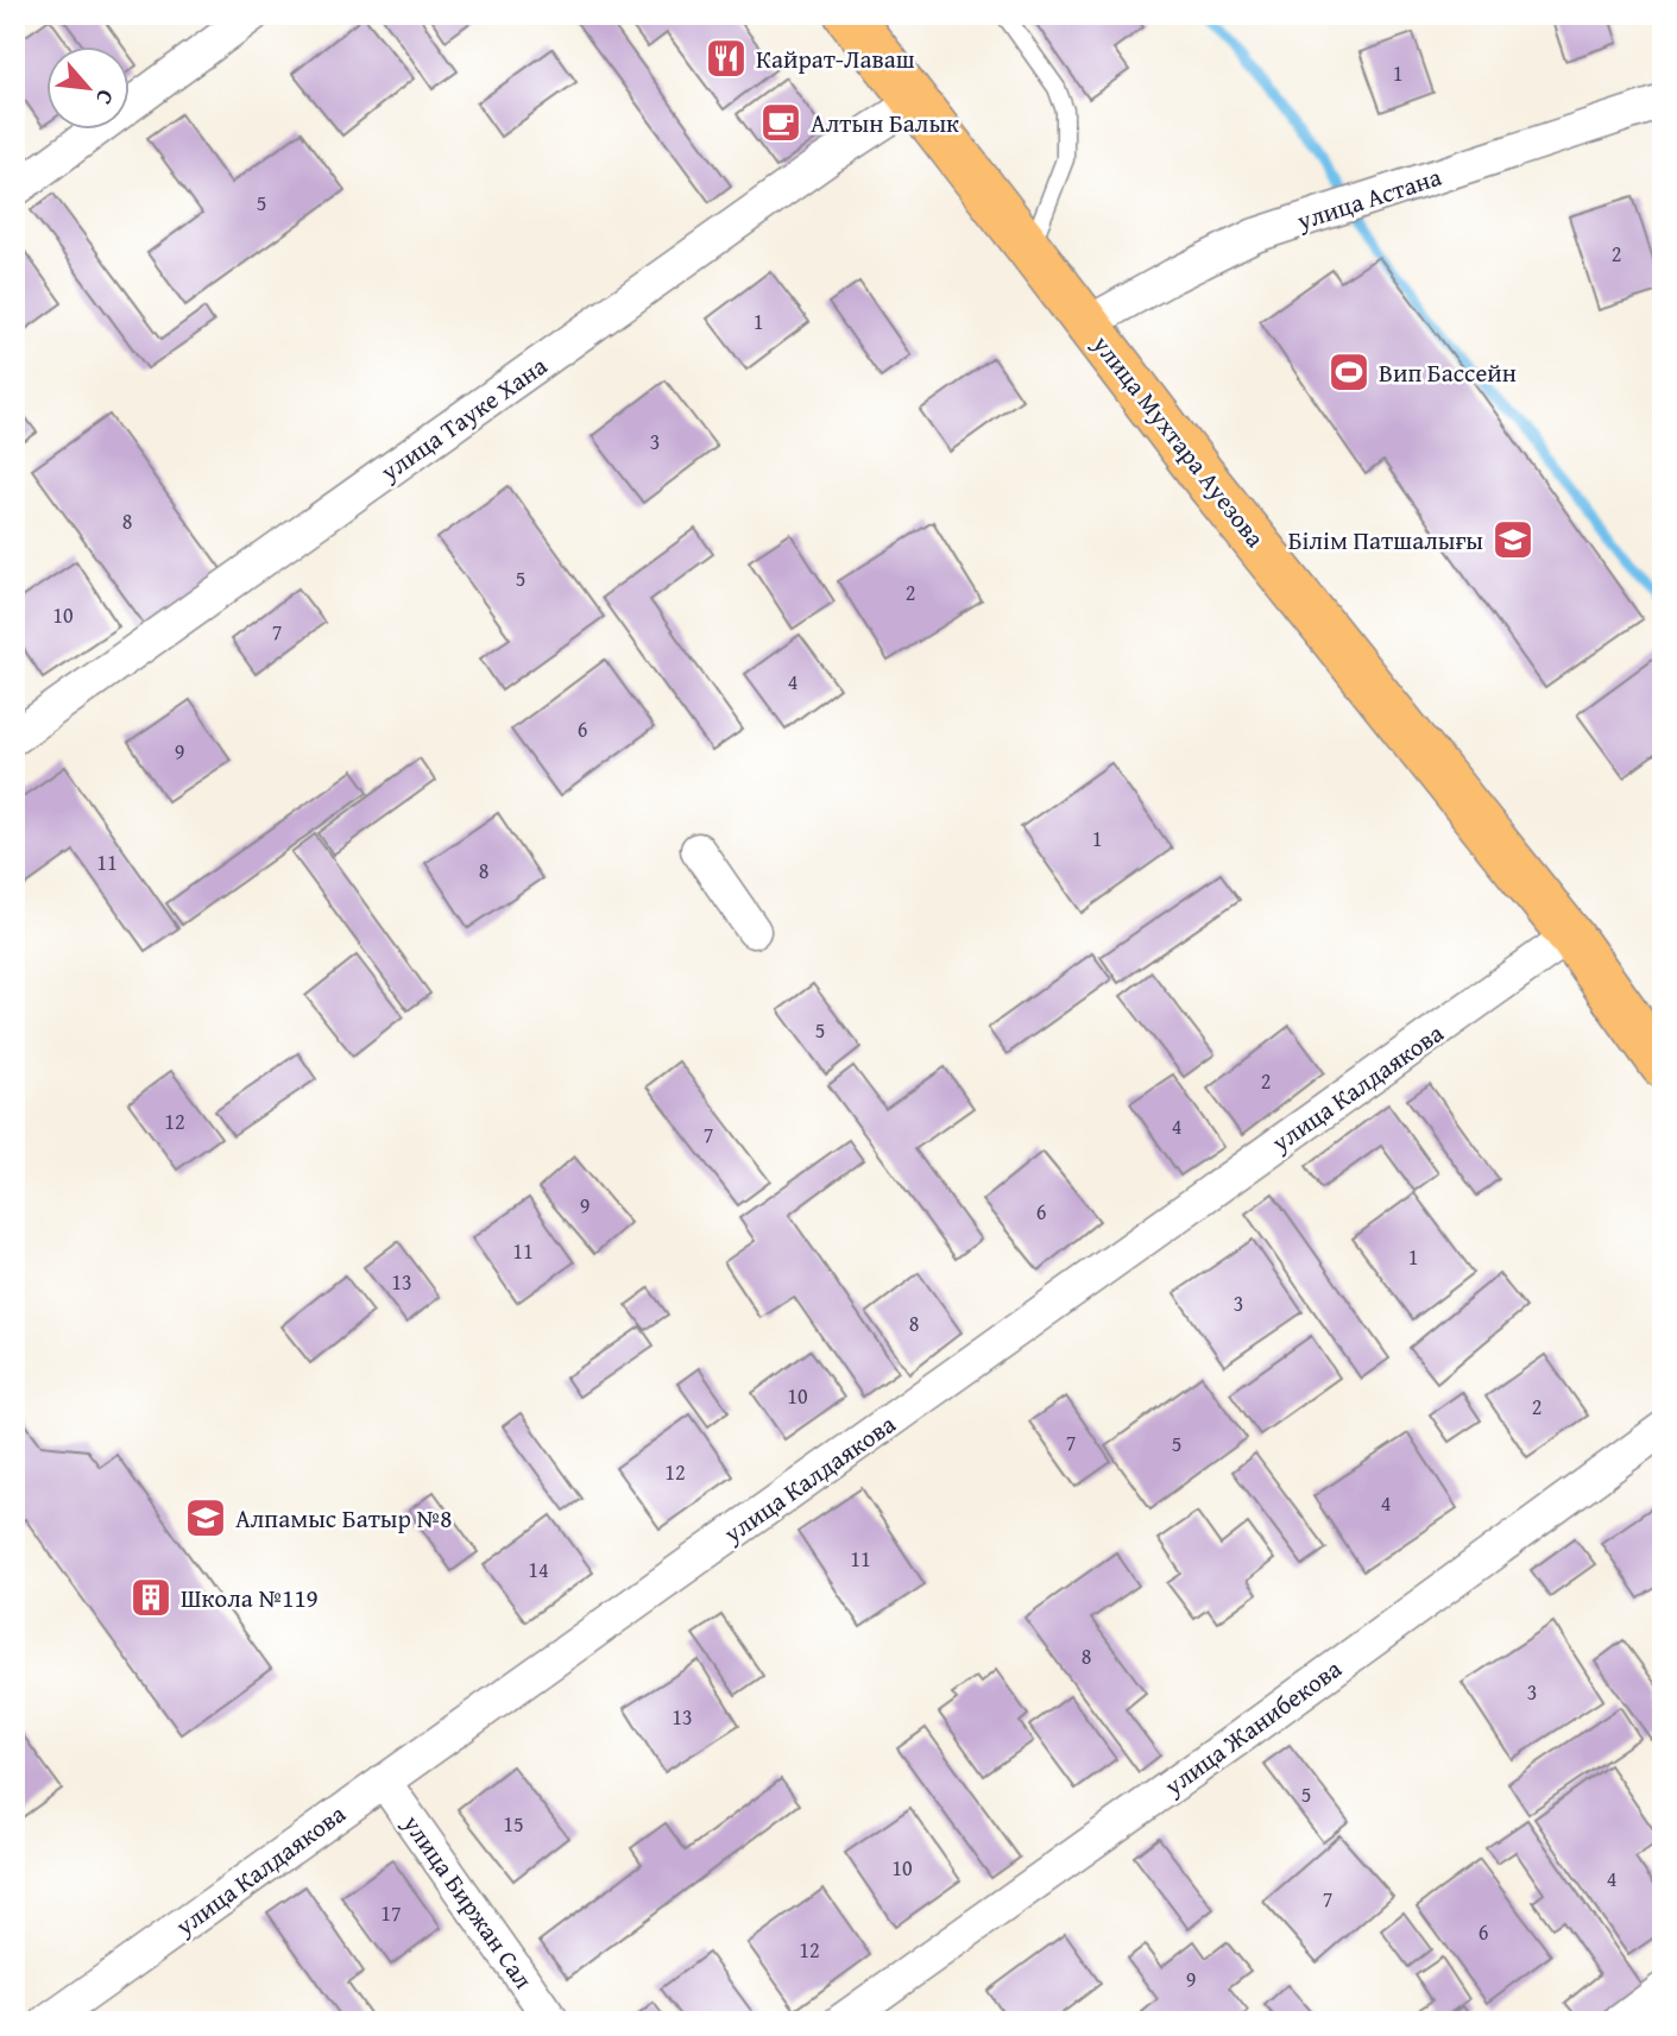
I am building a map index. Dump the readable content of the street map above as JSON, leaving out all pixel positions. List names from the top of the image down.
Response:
{
  "streets": {
    "main road": ["улица Мухтара Ауезова"],
    "street": [
      "улица Астана",
      "улица Тауке Хана",
      "улица Калдаякова",
      "улица Жанибекова",
      "улица Биржан Сал"
    ]
  },
  "crossings": [
    ["улица Астана", "улица Мухтара Ауезова"],
    ["улица Тауке Хана", "улица Мухтара Ауезова"],
    ["улица Мухтара Ауезова", "улица Калдаякова"],
    ["улица Калдаякова", "улица Биржан Сал"]
  ],
  "places": {
    "restaurant": ["Кайрат-Лаваш"],
    "cafe": ["Алтын Балык"],
    "sports": ["Вип Бассейн"],
    "school or university": ["Білім Патшалығы", "Алпамыс Батыр №8"],
    "building": ["Школа №119"]
  },
  "house_numbers": [
    "1",
    "5",
    "2",
    "1",
    "3",
    "8",
    "5",
    "2",
    "10",
    "7",
    "4",
    "6",
    "9",
    "1",
    "11",
    "8",
    "5",
    "2",
    "12",
    "4",
    "7",
    "9",
    "6",
    "11",
    "1",
    "13",
    "3",
    "8",
    "10",
    "2",
    "7",
    "5",
    "12",
    "4",
    "11",
    "14",
    "8",
    "3",
    "13",
    "5",
    "15",
    "10",
    "4",
    "7",
    "17",
    "6",
    "12",
    "9"
  ],
  "north": "bottom right"
}
